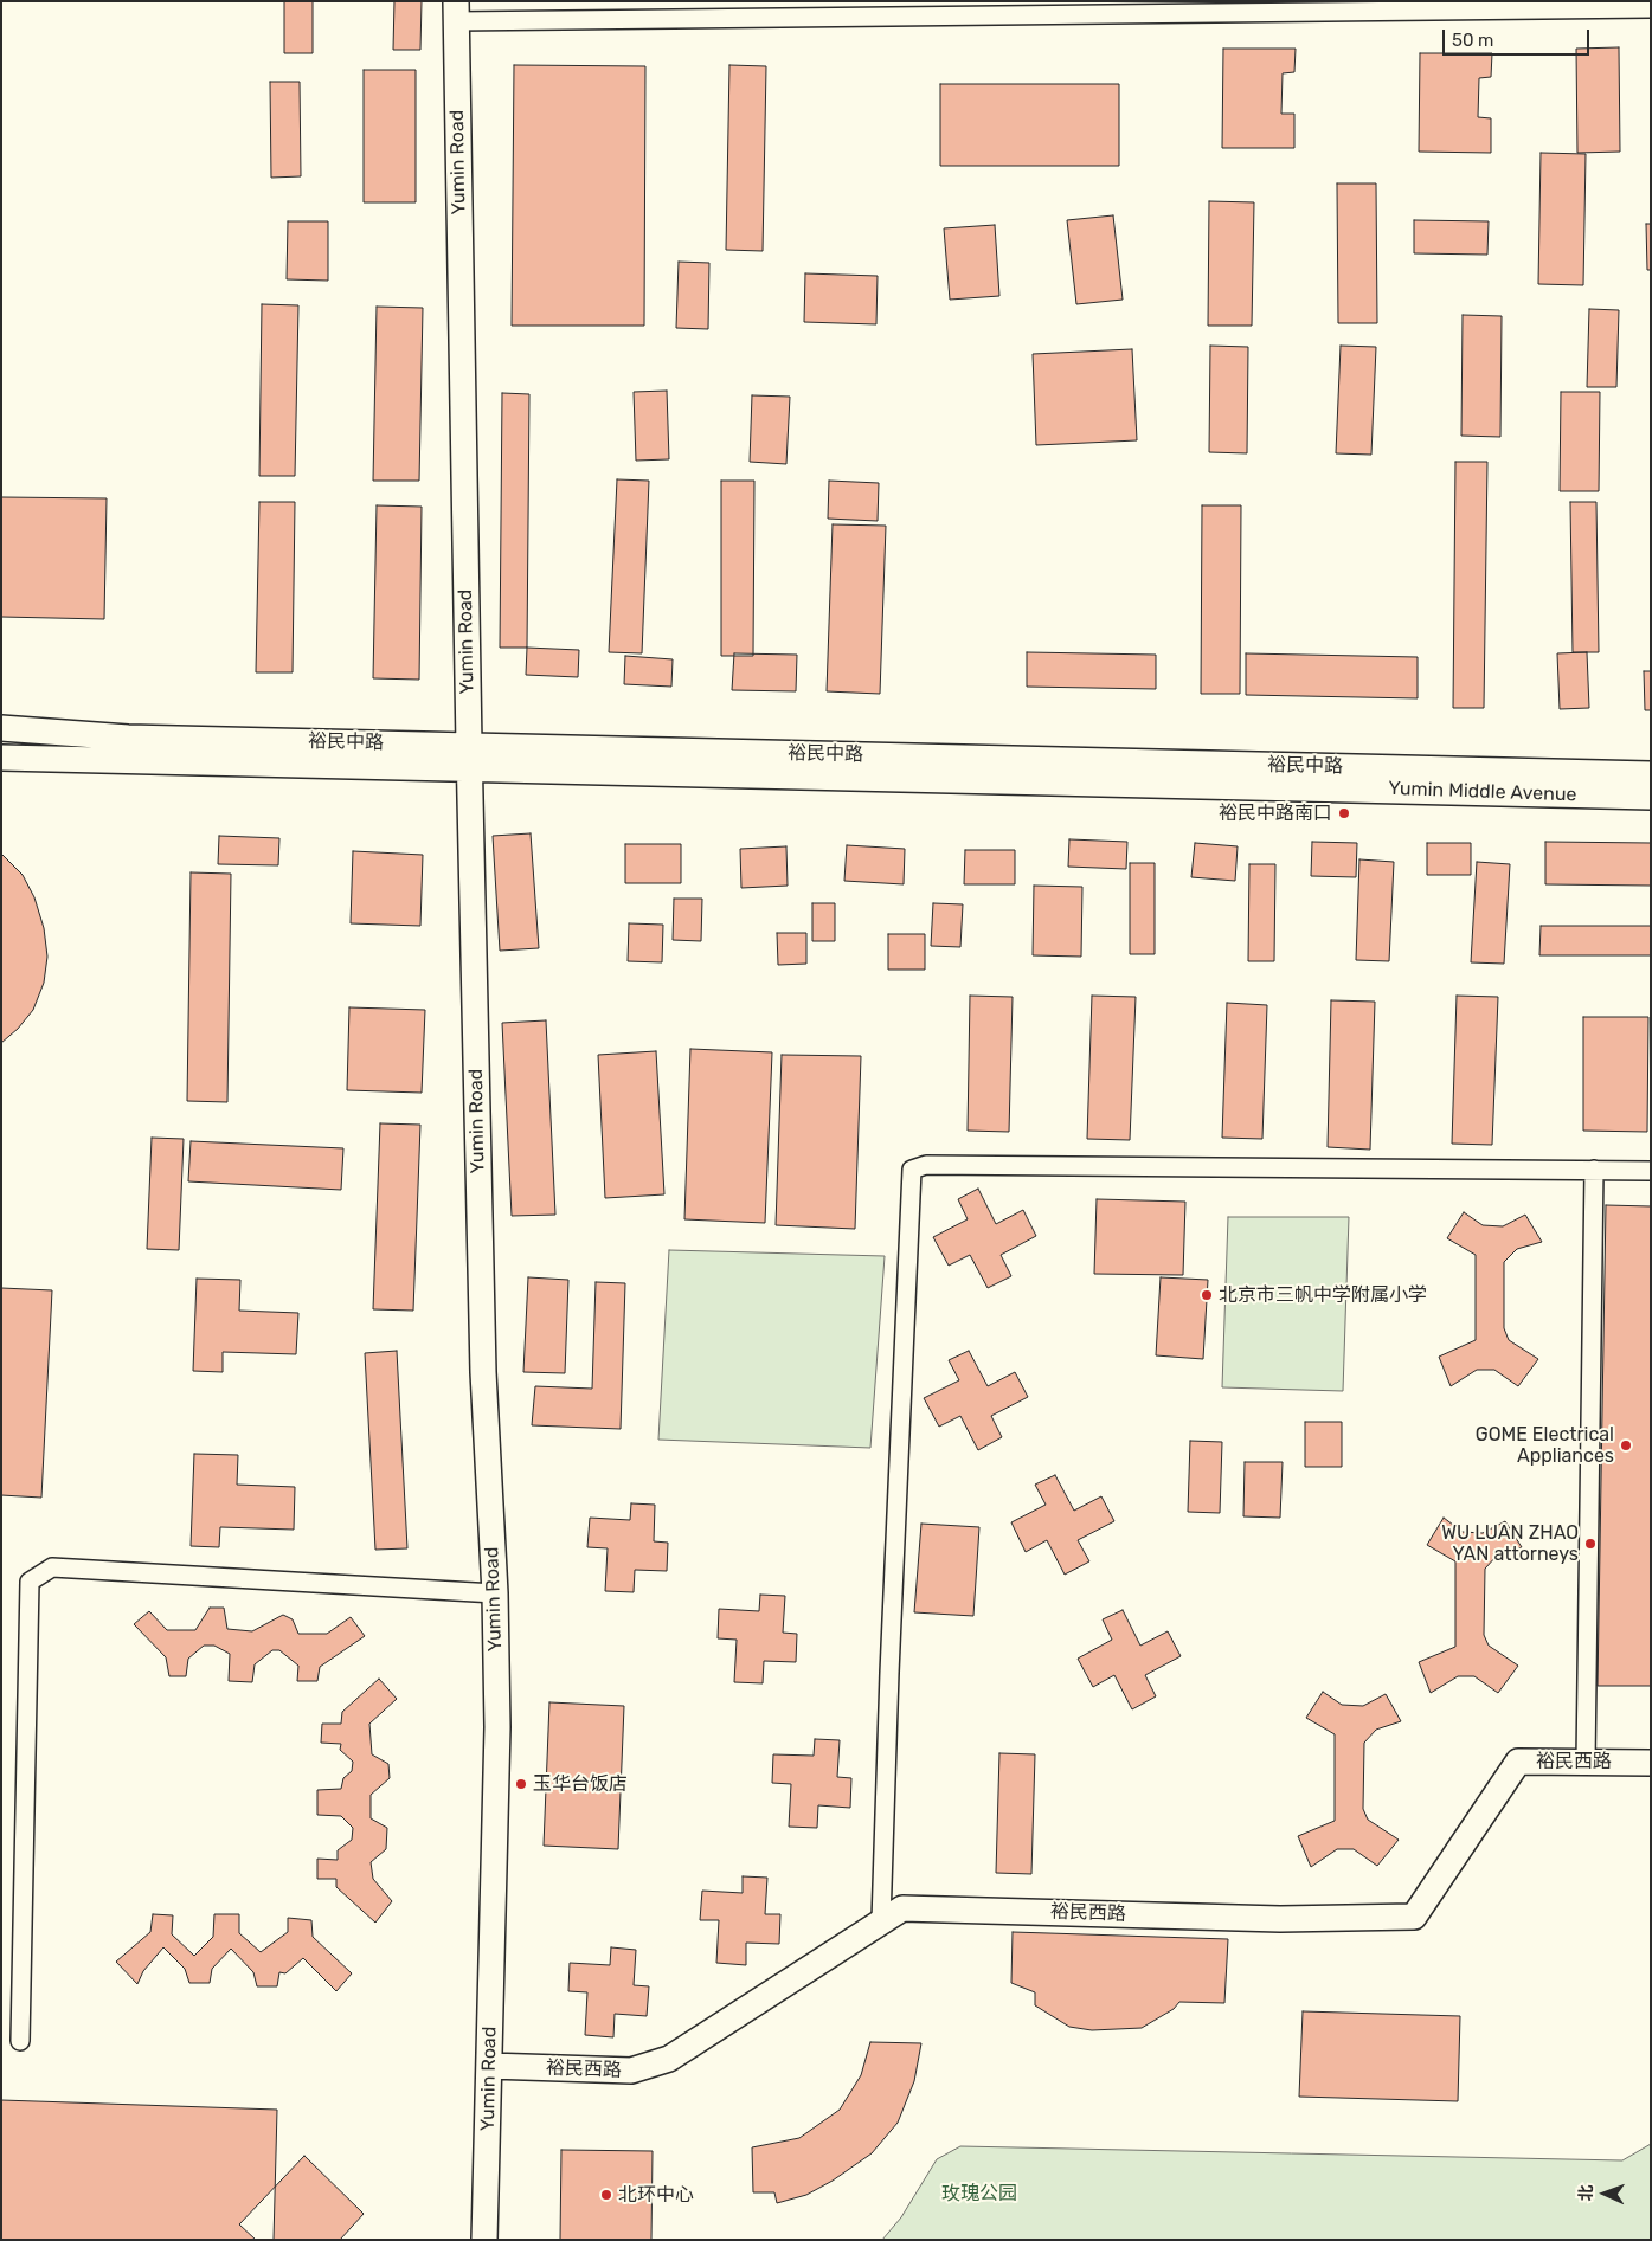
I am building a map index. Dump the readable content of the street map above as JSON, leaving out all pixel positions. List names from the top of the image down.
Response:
{
  "streets": {
    "street": ["Yumin Road", "裕民中路", "裕民西路"]
  },
  "crossings": [
    ["Yumin Road", "裕民中路"],
    ["Yumin Road", "裕民西路"]
  ],
  "parks": ["玫瑰公园"],
  "places": [
    "裕民中路南口",
    "北京市三帆中学附属小学",
    "GOME Electrical Appliances",
    "WU LUAN ZHAO YAN attorneys",
    "玉华台饭店",
    "北环中心"
  ],
  "scale_bar": "50 m",
  "north": "left"
}
